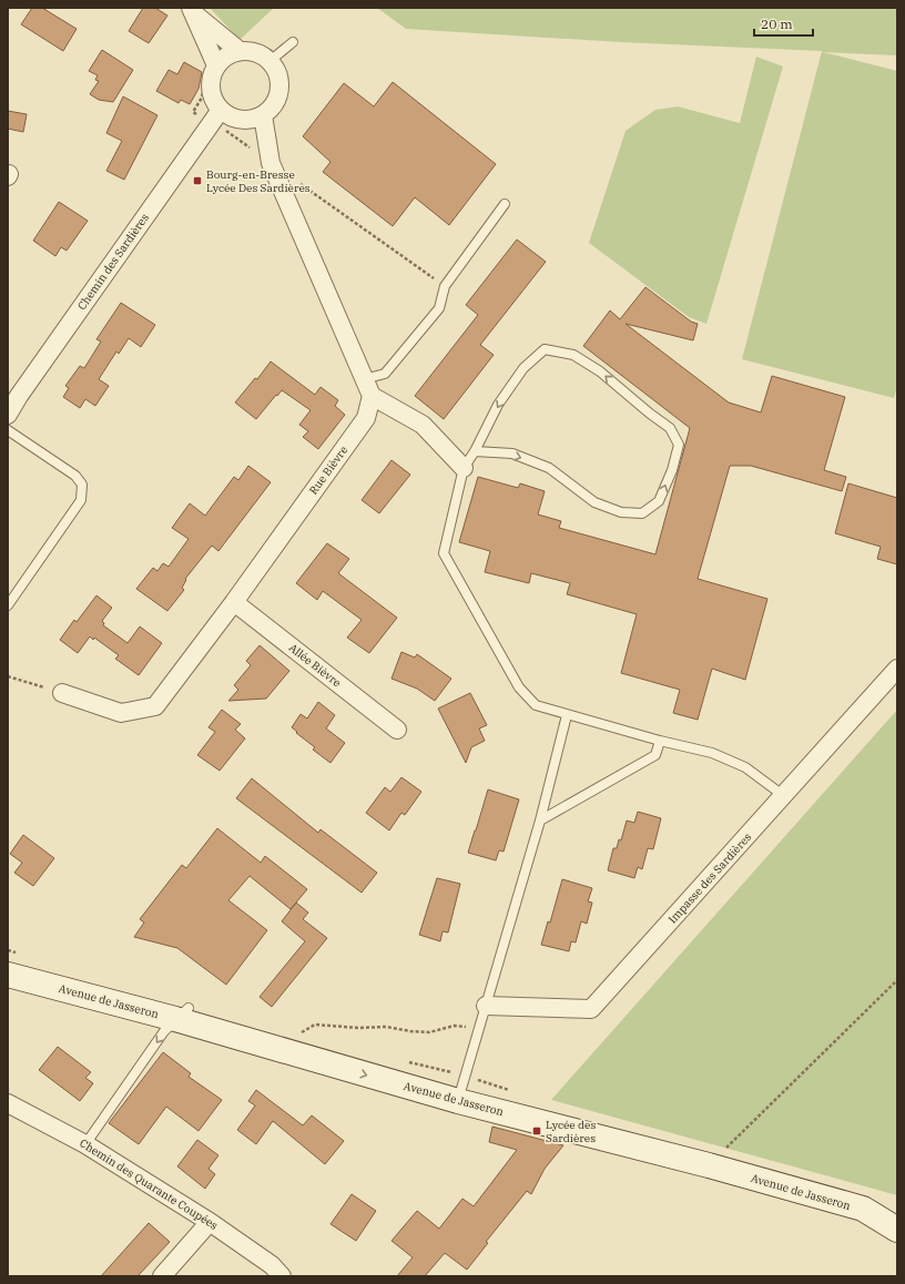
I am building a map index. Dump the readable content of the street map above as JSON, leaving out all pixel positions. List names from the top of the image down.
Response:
{
  "streets": {
    "main road": ["Avenue de Jasseron"],
    "street": [
      "Chemin des Sardières",
      "Rue Bièvre",
      "Allée Bièvre",
      "Impasse des Sardières",
      "Chemin des Quarante Coupées"
    ]
  },
  "crossings": [
    ["Rue Bièvre", "Allée Bièvre"]
  ],
  "places": {
    "transit": ["Bourg-en-Bresse Lycée Des Sardières", "Lycée des Sardières"]
  },
  "scale_bar": "20 m"
}
